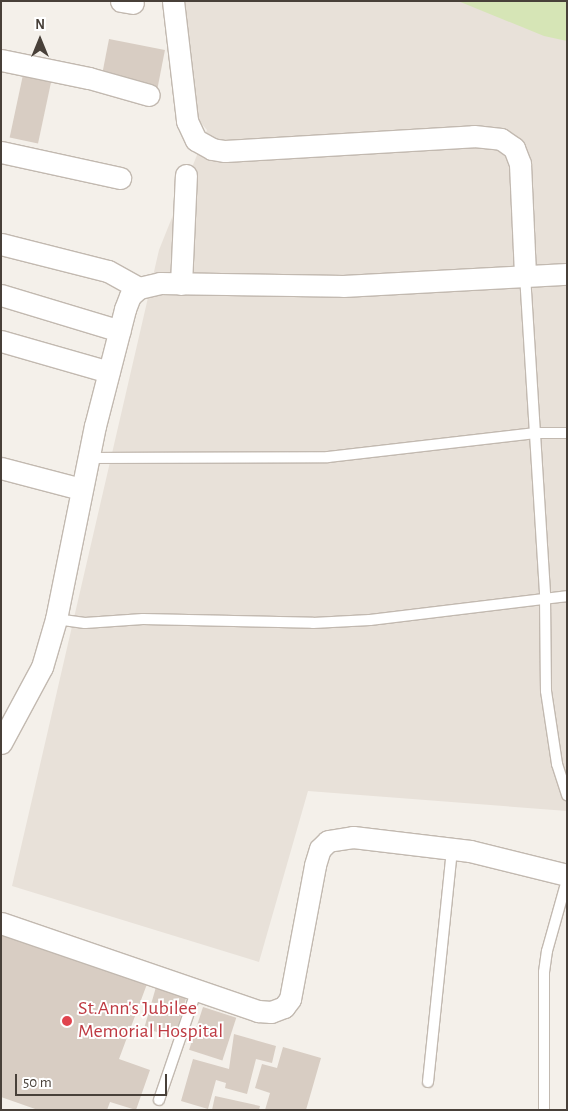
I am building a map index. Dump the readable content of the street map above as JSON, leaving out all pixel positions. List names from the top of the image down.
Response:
{
  "places": ["St.Ann's Jubilee Memorial Hospital"],
  "scale_bar": "50 m",
  "north": "top"
}
